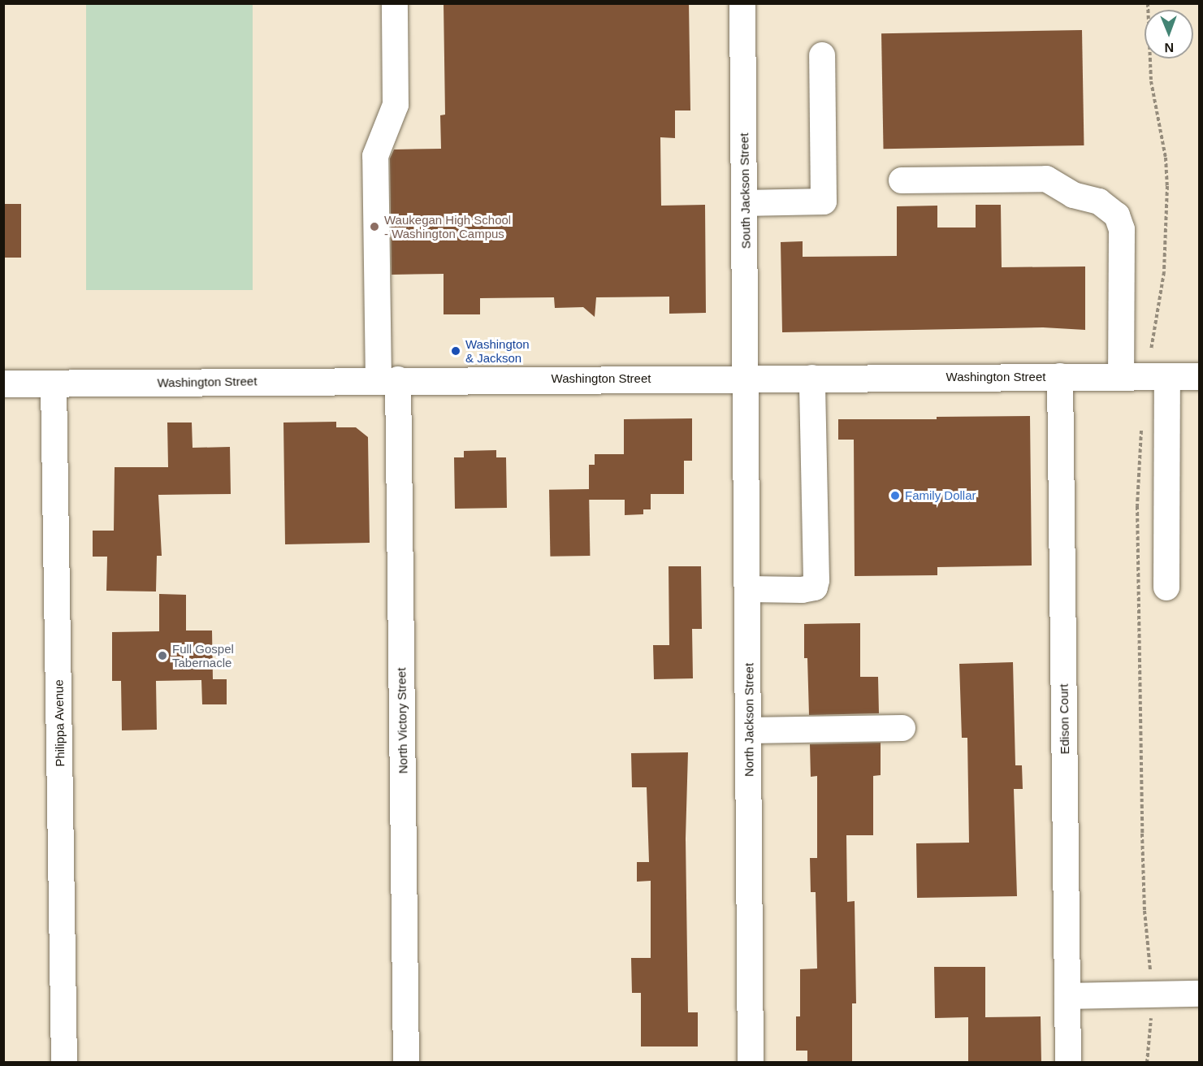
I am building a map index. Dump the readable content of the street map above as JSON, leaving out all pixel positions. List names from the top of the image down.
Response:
{
  "streets": {
    "main road": ["Washington Street"],
    "street": [
      "South Jackson Street",
      "Edison Court",
      "North Jackson Street",
      "North Victory Street",
      "Philippa Avenue"
    ]
  },
  "crossings": [
    ["South Jackson Street", "Washington Street"],
    ["South Jackson Street", "North Jackson Street"],
    ["Washington Street", "Edison Court"],
    ["Washington Street", "North Jackson Street"],
    ["Washington Street", "North Victory Street"],
    ["Washington Street", "Philippa Avenue"]
  ],
  "places": [
    "Waukegan High School - Washington Campus",
    "Washington & Jackson",
    "Family Dollar",
    "Full Gospel Tabernacle"
  ],
  "north": "bottom"
}
